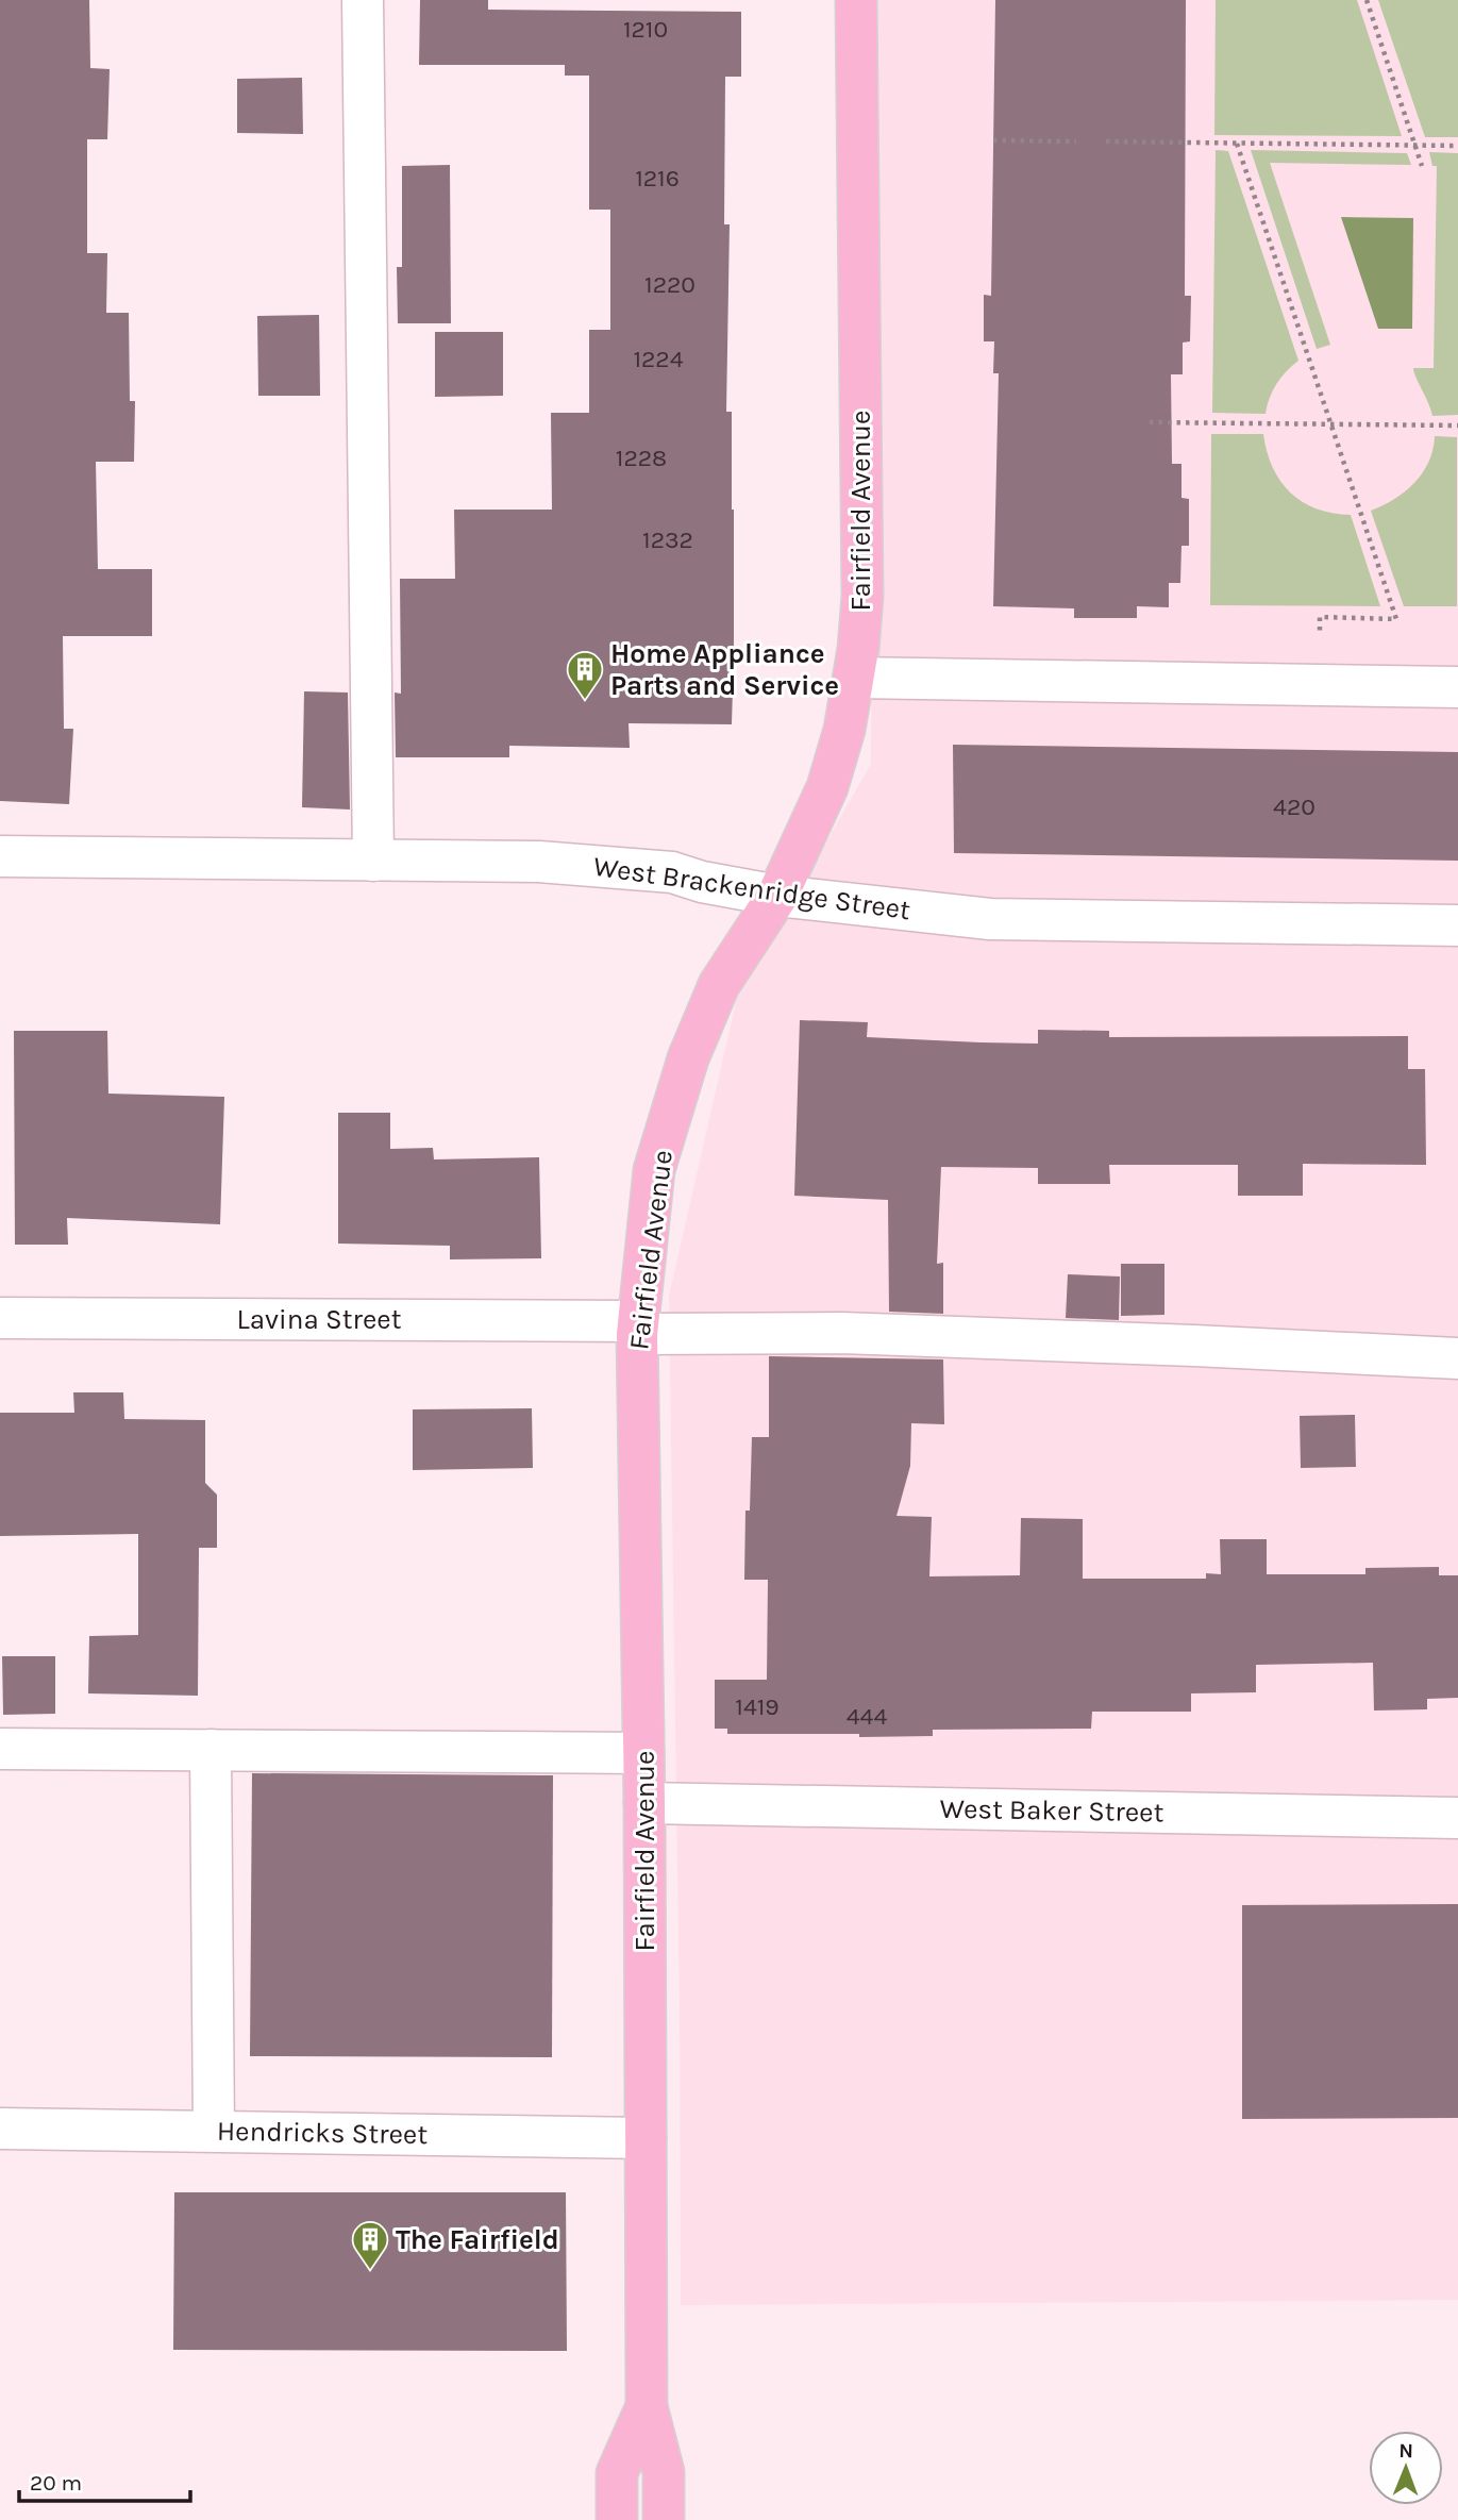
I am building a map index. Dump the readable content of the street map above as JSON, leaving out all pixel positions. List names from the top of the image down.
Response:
{
  "streets": {
    "main road": ["Fairfield Avenue"],
    "street": [
      "West Brackenridge Street",
      "Lavina Street",
      "West Baker Street",
      "Hendricks Street"
    ]
  },
  "crossings": [
    ["Fairfield Avenue", "West Brackenridge Street"],
    ["Fairfield Avenue", "Lavina Street"],
    ["Fairfield Avenue", "West Baker Street"],
    ["Fairfield Avenue", "Hendricks Street"]
  ],
  "places": {
    "building": ["Home Appliance Parts and Service", "The Fairfield"]
  },
  "house_numbers": [
    "1210",
    "1216",
    "1220",
    "1224",
    "1228",
    "1232",
    "420",
    "1419",
    "444"
  ],
  "scale_bar": "20 m",
  "north": "top"
}
